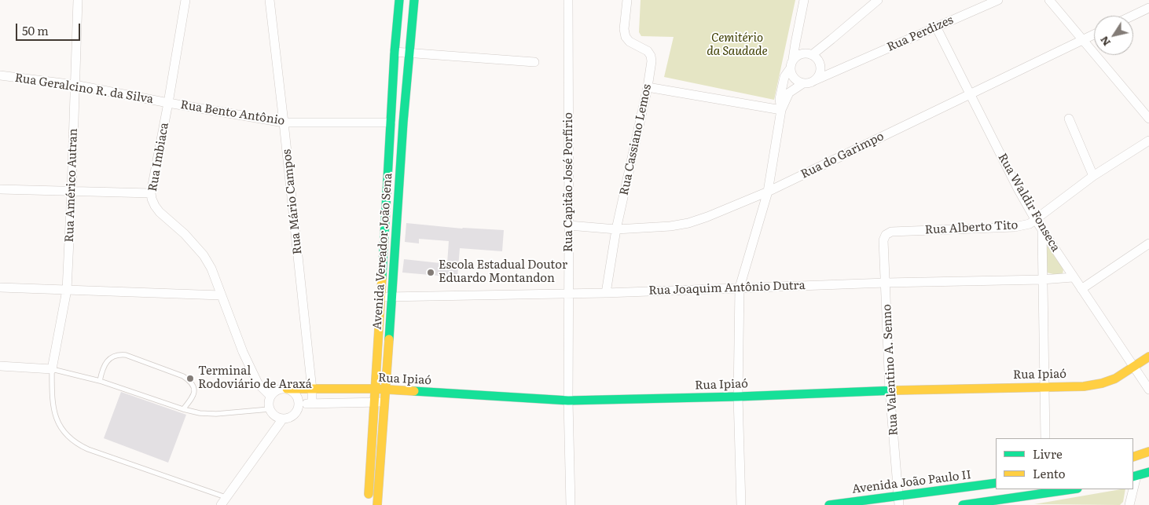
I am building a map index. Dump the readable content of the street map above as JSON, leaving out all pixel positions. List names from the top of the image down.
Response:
{
  "streets": {
    "main road": ["Avenida Vereador João Sena", "Rua Ipiaó", "Avenida João Paulo II"],
    "street": [
      "Rua Perdizes",
      "Rua Geralcino R. da Silva",
      "Rua Bento Antônio",
      "Rua Cassiano Lemos",
      "Rua do Garimpo",
      "Rua Imbiaca",
      "Rua Capitão José Porfírio",
      "Rua Américo Autran",
      "Rua Mário Campos",
      "Rua Waldir Fonseca",
      "Rua Alberto Tito",
      "Rua Joaquim Antônio Dutra",
      "Rua Valentino A. Senno"
    ]
  },
  "crossings": [
    ["Rua Perdizes", "Rua Waldir Fonseca"],
    ["Rua Geralcino R. da Silva", "Rua Bento Antônio"],
    ["Rua Geralcino R. da Silva", "Rua Imbiaca"],
    ["Rua Geralcino R. da Silva", "Rua Américo Autran"],
    ["Rua Bento Antônio", "Rua Imbiaca"],
    ["Rua Bento Antônio", "Rua Mário Campos"],
    ["Rua Bento Antônio", "Avenida Vereador João Sena"],
    ["Rua Cassiano Lemos", "Rua do Garimpo"],
    ["Rua Cassiano Lemos", "Rua Joaquim Antônio Dutra"],
    ["Rua do Garimpo", "Rua Capitão José Porfírio"],
    ["Rua do Garimpo", "Rua Waldir Fonseca"],
    ["Rua Imbiaca", "Rua Ipiaó"],
    ["Rua Capitão José Porfírio", "Rua Joaquim Antônio Dutra"],
    ["Rua Capitão José Porfírio", "Rua Ipiaó"],
    ["Rua Mário Campos", "Rua Ipiaó"],
    ["Rua Waldir Fonseca", "Rua Alberto Tito"],
    ["Rua Waldir Fonseca", "Rua Joaquim Antônio Dutra"],
    ["Rua Waldir Fonseca", "Rua Ipiaó"],
    ["Rua Alberto Tito", "Rua Valentino A. Senno"],
    ["Avenida Vereador João Sena", "Rua Joaquim Antônio Dutra"],
    ["Avenida Vereador João Sena", "Rua Ipiaó"],
    ["Rua Joaquim Antônio Dutra", "Rua Valentino A. Senno"],
    ["Rua Valentino A. Senno", "Rua Ipiaó"],
    ["Rua Valentino A. Senno", "Avenida João Paulo II"]
  ],
  "parks": ["Cemitério da Saudade"],
  "places": ["Escola Estadual Doutor Eduardo Montandon", "Terminal Rodoviário de Araxá"],
  "legend": ["Livre", "Lento"],
  "scale_bar": "50 m",
  "north": "bottom left"
}
